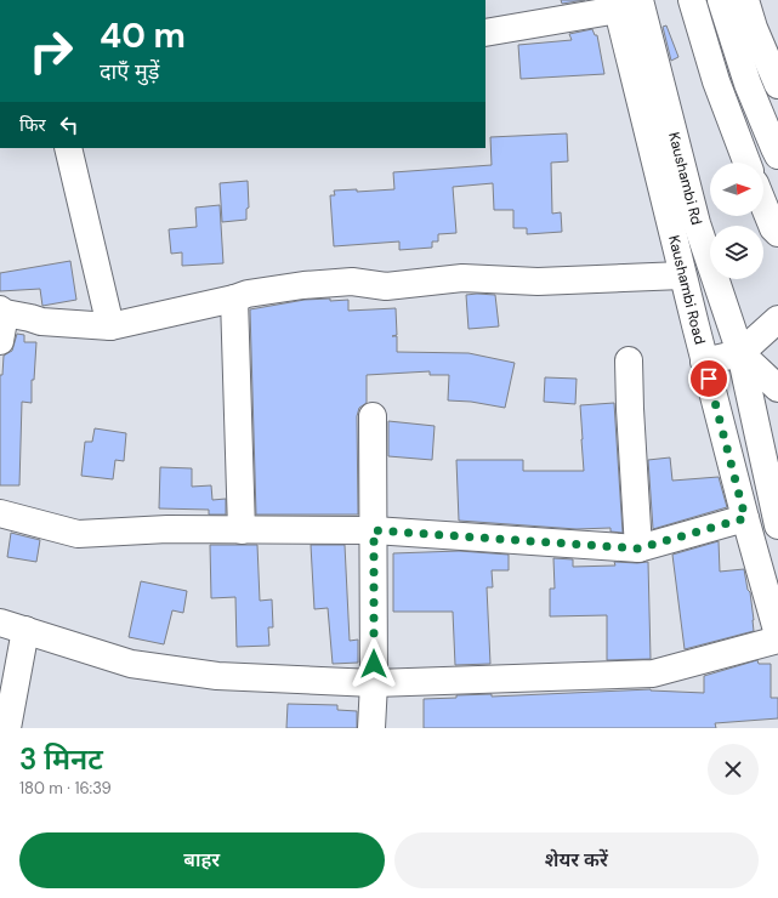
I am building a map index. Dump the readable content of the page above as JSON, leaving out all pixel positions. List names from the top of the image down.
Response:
{
  "streets": {
    "street": ["Kaushambi Rd", "Kaushambi Road"]
  },
  "crossings": [
    ["Kaushambi Rd", "Kaushambi Road"]
  ],
  "north": "right",
  "page": {
    "turn": ["40 m", "दाएँ मुड़ें"],
    "then": "फिर",
    "heading": ["3 मिनट", "180 m · 16:39"],
    "buttons": ["बाहर", "शेयर करें"]
  }
}
